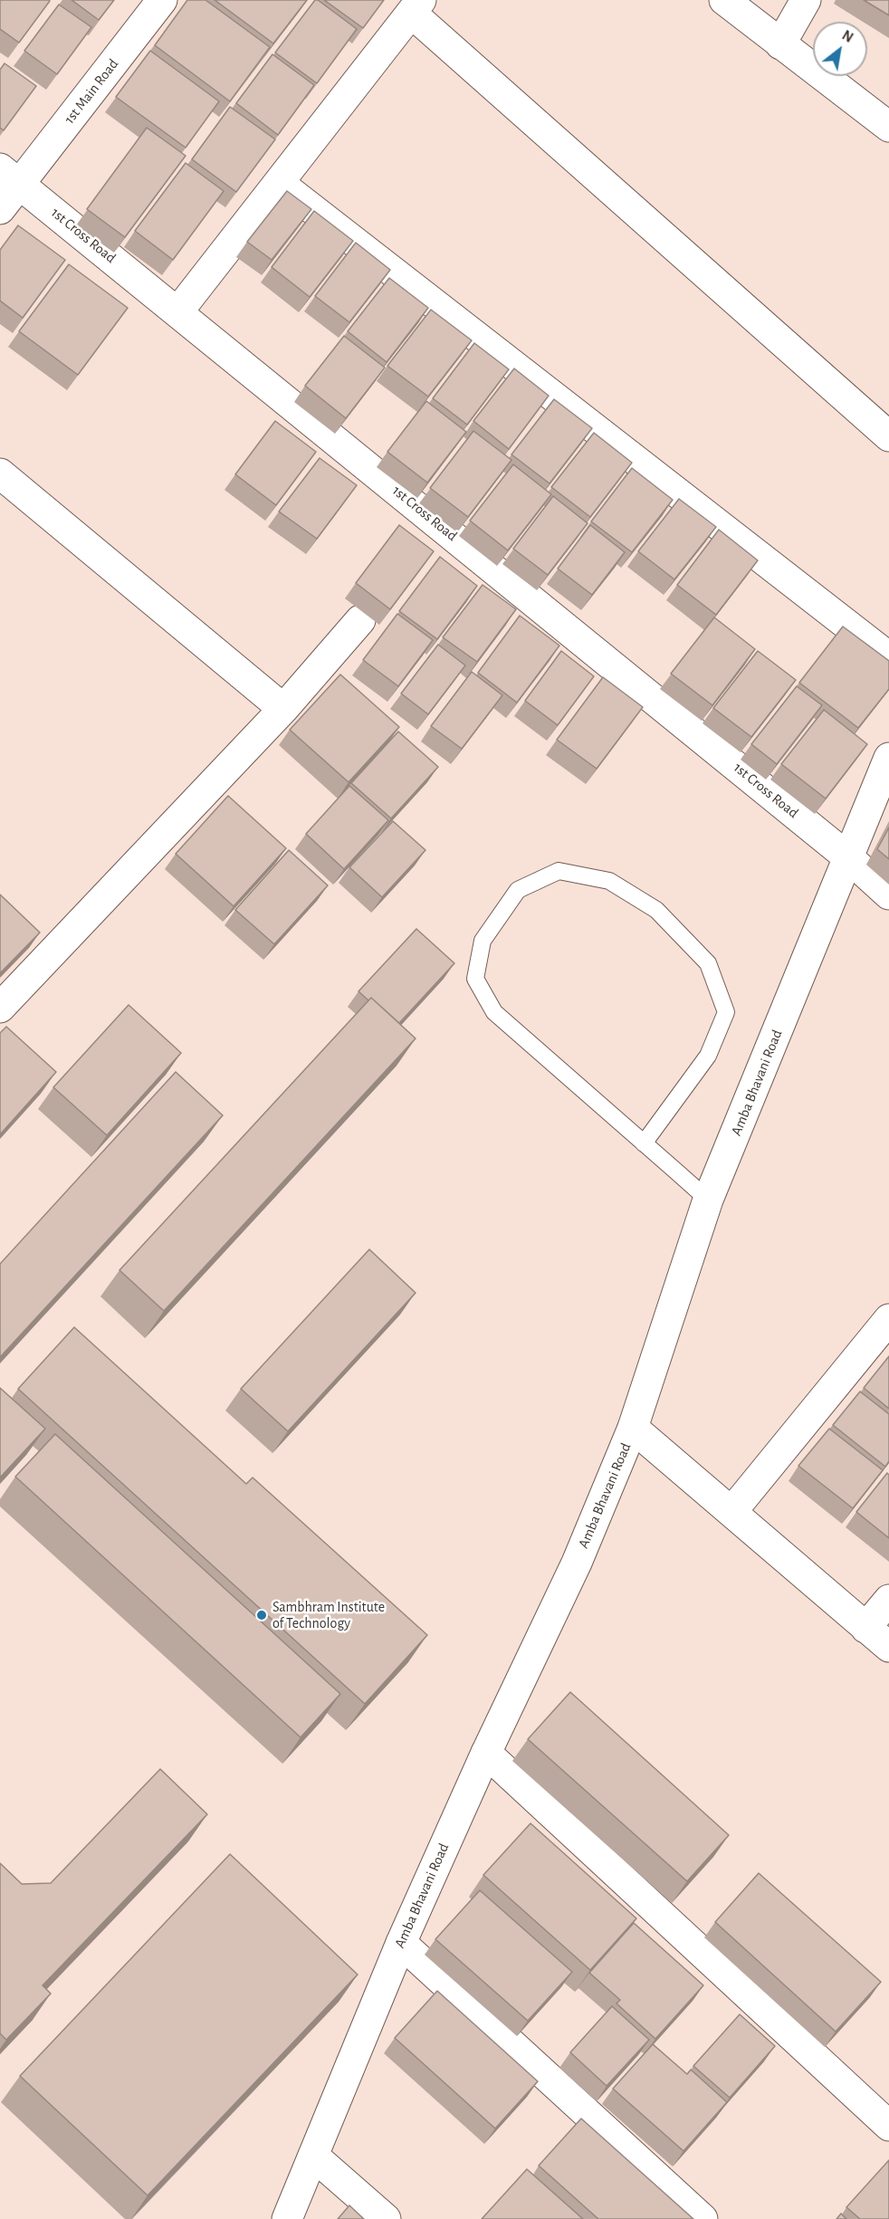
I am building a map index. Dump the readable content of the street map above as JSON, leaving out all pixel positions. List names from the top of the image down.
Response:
{
  "streets": {
    "street": ["1st Main Road", "1st Cross Road", "Amba Bhavani Road"]
  },
  "crossings": [
    ["1st Main Road", "1st Cross Road"],
    ["1st Cross Road", "Amba Bhavani Road"]
  ],
  "places": ["Sambhram Institute of Technology"],
  "north": "top right"
}
